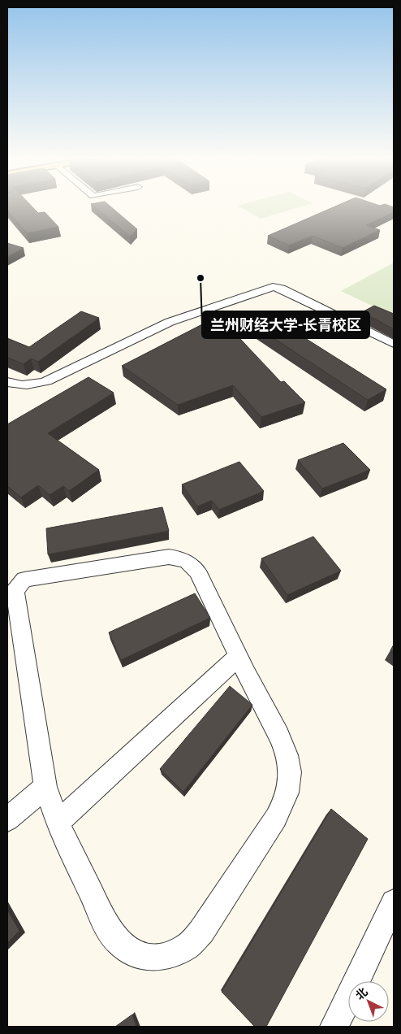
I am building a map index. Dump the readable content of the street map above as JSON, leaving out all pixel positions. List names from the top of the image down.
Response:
{
  "places": ["兰州财经大学-长青校区"],
  "north": "top left"
}
